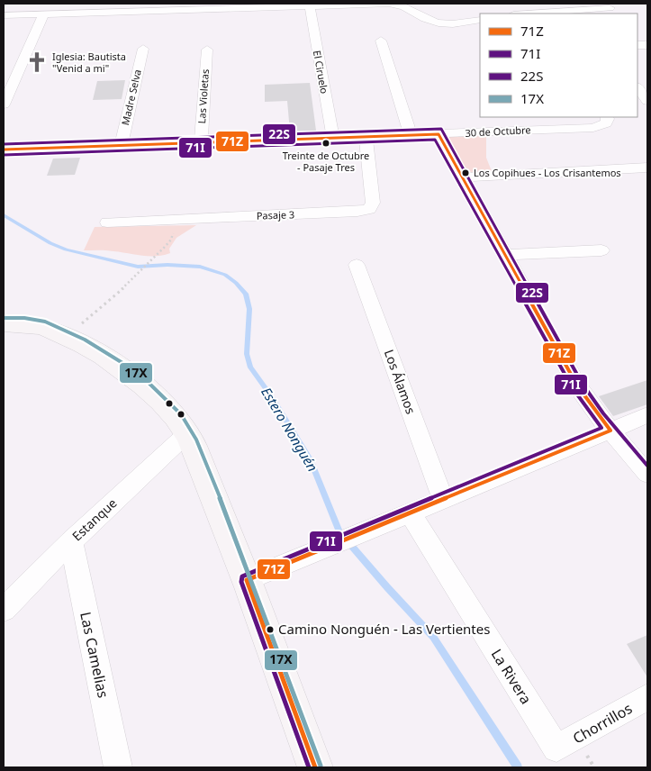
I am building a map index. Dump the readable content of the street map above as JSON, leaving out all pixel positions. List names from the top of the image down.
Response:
{
  "streets": {
    "street": [
      "El Ciruelo",
      "Las Violetas",
      "Madre Selva",
      "30 de Octubre",
      "Pasaje 3",
      "Los Álamos",
      "Estanque",
      "Las Camelias",
      "La Rivera",
      "Chorrillos"
    ]
  },
  "crossings": [
    ["El Ciruelo", "30 de Octubre"],
    ["Las Violetas", "30 de Octubre"],
    ["Madre Selva", "30 de Octubre"],
    ["30 de Octubre", "Pasaje 3"],
    ["Estanque", "Las Camelias"],
    ["La Rivera", "Chorrillos"]
  ],
  "water": ["Estero Nonguén"],
  "places": {
    "church": ["Iglesia: Bautista \"Venid a mi\""],
    "other": ["Treinte de Octubre - Pasaje Tres", "Los Copihues - Los Crisantemos", "Camino Nonguén - Las Vertientes"]
  },
  "lines": [
    "transit line 22S",
    "transit line 71Z",
    "transit line 71I",
    "transit line 17X"
  ],
  "legend": [
    "71Z",
    "71I",
    "22S",
    "17X"
  ]
}
